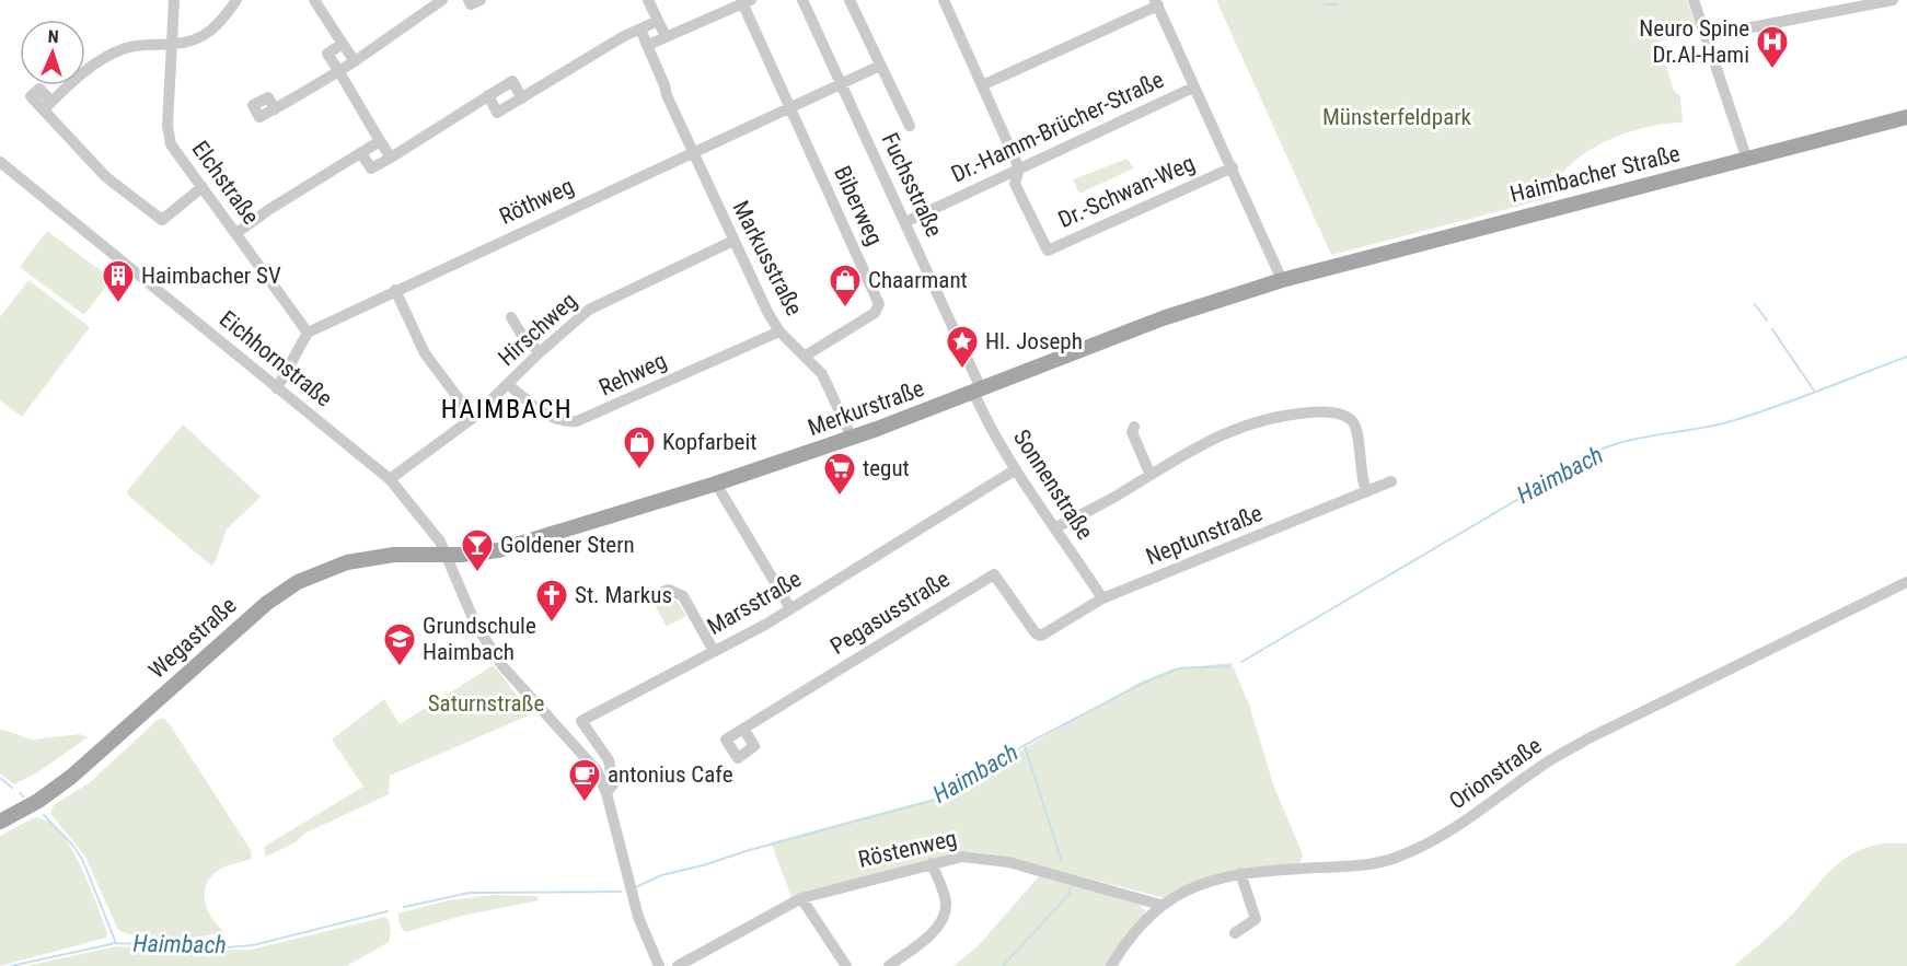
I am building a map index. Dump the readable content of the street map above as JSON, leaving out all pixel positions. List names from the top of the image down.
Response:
{
  "streets": {
    "main road": ["Haimbacher Straße", "Merkurstraße", "Wegastraße"],
    "street": [
      "Dr.-Hamm-Brücher-Straße",
      "Elchstraße",
      "Fuchsstraße",
      "Dr.-Schwan-Weg",
      "Röthweg",
      "Biberweg",
      "Markusstraße",
      "Hirschweg",
      "Eichhornstraße",
      "Rehweg",
      "Sonnenstraße",
      "Neptunstraße",
      "Marsstraße",
      "Pegasusstraße",
      "Orionstraße",
      "Röstenweg"
    ]
  },
  "crossings": [
    ["Dr.-Hamm-Brücher-Straße", "Fuchsstraße"],
    ["Dr.-Hamm-Brücher-Straße", "Dr.-Schwan-Weg"],
    ["Haimbacher Straße", "Merkurstraße"],
    ["Elchstraße", "Röthweg"],
    ["Fuchsstraße", "Röthweg"],
    ["Fuchsstraße", "Merkurstraße"],
    ["Fuchsstraße", "Sonnenstraße"],
    ["Röthweg", "Biberweg"],
    ["Röthweg", "Markusstraße"],
    ["Biberweg", "Markusstraße"],
    ["Markusstraße", "Hirschweg"],
    ["Markusstraße", "Rehweg"],
    ["Markusstraße", "Merkurstraße"],
    ["Hirschweg", "Eichhornstraße"],
    ["Hirschweg", "Rehweg"],
    ["Eichhornstraße", "Merkurstraße"],
    ["Eichhornstraße", "Wegastraße"],
    ["Merkurstraße", "Sonnenstraße"],
    ["Merkurstraße", "Wegastraße"],
    ["Sonnenstraße", "Neptunstraße"],
    ["Sonnenstraße", "Marsstraße"],
    ["Neptunstraße", "Pegasusstraße"],
    ["Orionstraße", "Röstenweg"]
  ],
  "districts": ["HAIMBACH"],
  "water": ["Haimbach"],
  "parks": ["Münsterfeldpark", "Saturnstraße"],
  "places": {
    "hospital": ["Neuro Spine Dr.Al-Hami"],
    "building": ["Haimbacher SV"],
    "shop": ["Chaarmant", "Kopfarbeit"],
    "place": ["Hl. Joseph"],
    "supermarket": ["tegut"],
    "bar": ["Goldener Stern"],
    "church": ["St. Markus"],
    "school or university": ["Grundschule Haimbach"],
    "cafe": ["antonius Cafe"]
  },
  "north": "top"
}
